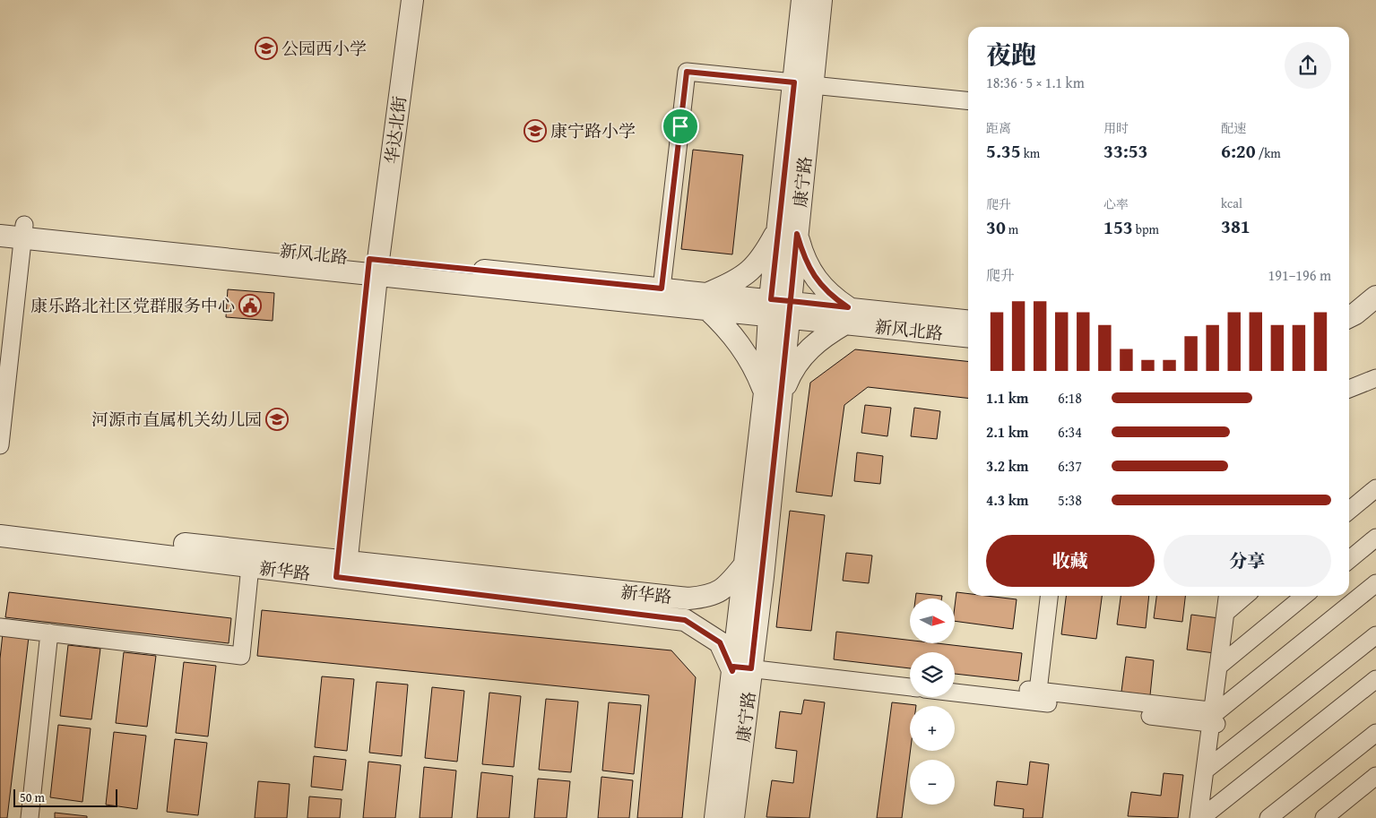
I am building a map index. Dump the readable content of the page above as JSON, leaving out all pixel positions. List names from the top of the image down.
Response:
{
  "streets": {
    "street": [
      "华达北街",
      "康宁路",
      "新风北路",
      "新华路"
    ]
  },
  "crossings": [
    ["华达北街", "新风北路"],
    ["康宁路", "新风北路"],
    ["康宁路", "新华路"]
  ],
  "places": {
    "school or university": ["公园西小学", "康宁路小学", "河源市直属机关幼儿园"],
    "public building": ["康乐路北社区党群服务中心"]
  },
  "scale_bar": "50 m",
  "north": "right",
  "page": {
    "heading": ["夜跑", "18:36 · 5 × 1.1 km"],
    "stats": [
      ["距离", "5.35 km"],
      ["用时", "33:53"],
      ["配速", "6:20 /km"],
      ["爬升", "30 m"],
      ["心率", "153 bpm"],
      ["kcal", "381"]
    ],
    "chart": ["爬升", "191–196 m"],
    "list": [
      {
        "name": "1.1 km",
        "note": "6:18"
      },
      {
        "name": "2.1 km",
        "note": "6:34"
      },
      {
        "name": "3.2 km",
        "note": "6:37"
      },
      {
        "name": "4.3 km",
        "note": "5:38"
      }
    ],
    "buttons": ["收藏", "分享"],
    "map_buttons": ["+", "−"],
    "scale": "50 m"
  }
}
